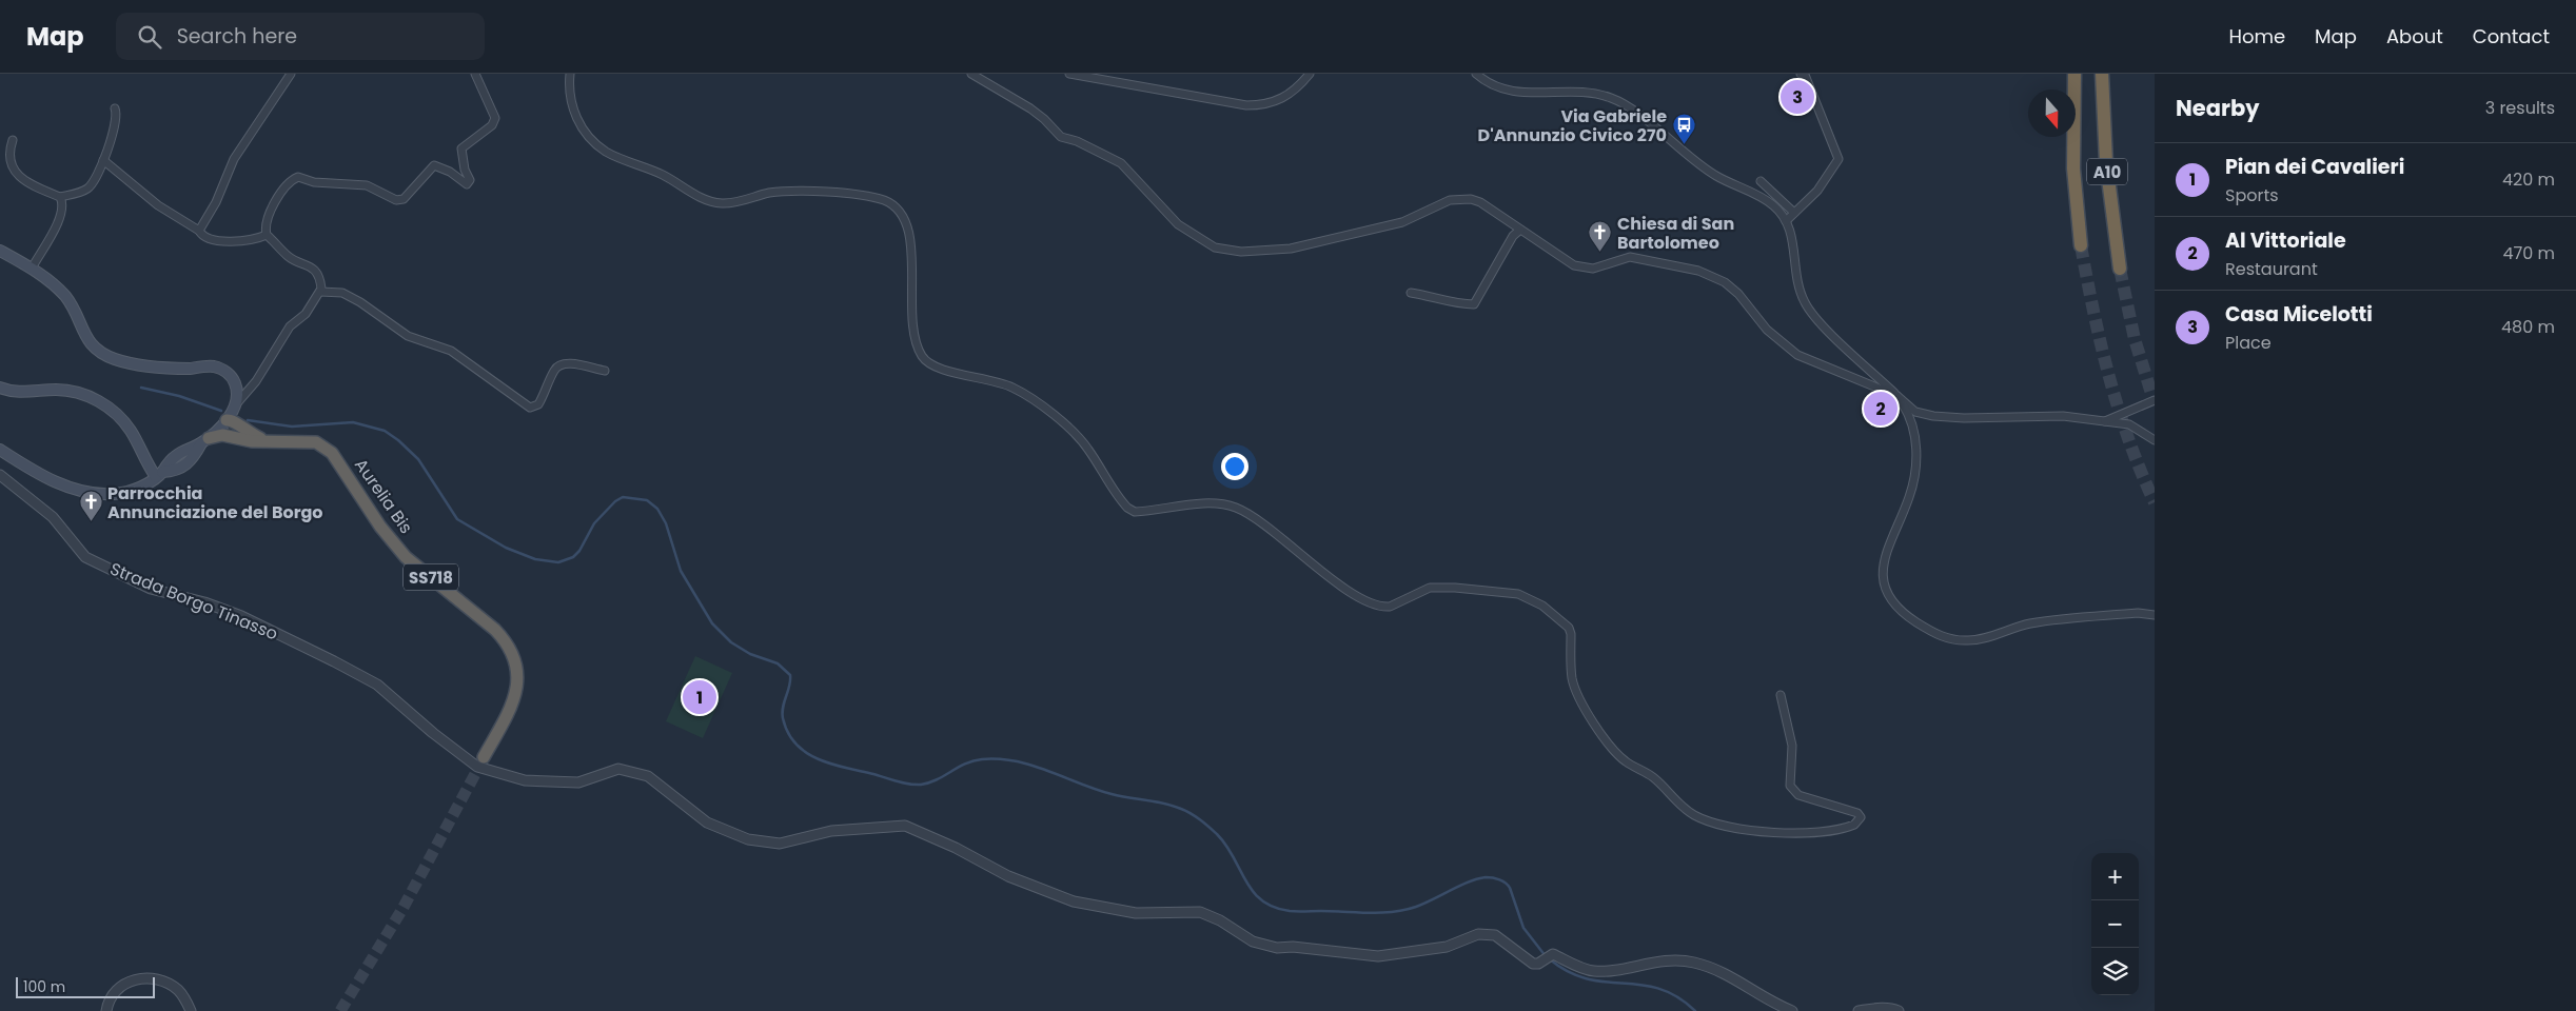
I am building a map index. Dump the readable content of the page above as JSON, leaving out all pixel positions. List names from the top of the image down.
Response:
{
  "streets": {
    "highway": ["A10", "Aurelia Bis", "SS718"],
    "street": ["Strada Borgo Tinasso"]
  },
  "crossings": [
    ["Aurelia Bis", "SS718"]
  ],
  "places": {
    "bus stop": ["Via Gabriele D'Annunzio Civico 270"],
    "church": ["Chiesa di San Bartolomeo", "Parrocchia Annunciazione del Borgo"]
  },
  "scale_bar": "100 m",
  "north": "bottom",
  "page": {
    "header": "Map",
    "search": "Search here",
    "nav": [
      "Home",
      "Map",
      "About",
      "Contact"
    ],
    "heading": ["Nearby", "3 results"],
    "pins": ["3", "2", "1"],
    "list": [
      {
        "mark": "1",
        "name": "Pian dei Cavalieri",
        "note": "Sports",
        "value": "420 m"
      },
      {
        "mark": "2",
        "name": "Al Vittoriale",
        "note": "Restaurant",
        "value": "470 m"
      },
      {
        "mark": "3",
        "name": "Casa Micelotti",
        "note": "Place",
        "value": "480 m"
      }
    ],
    "map_buttons": ["+", "−"],
    "scale": "100 m"
  }
}
